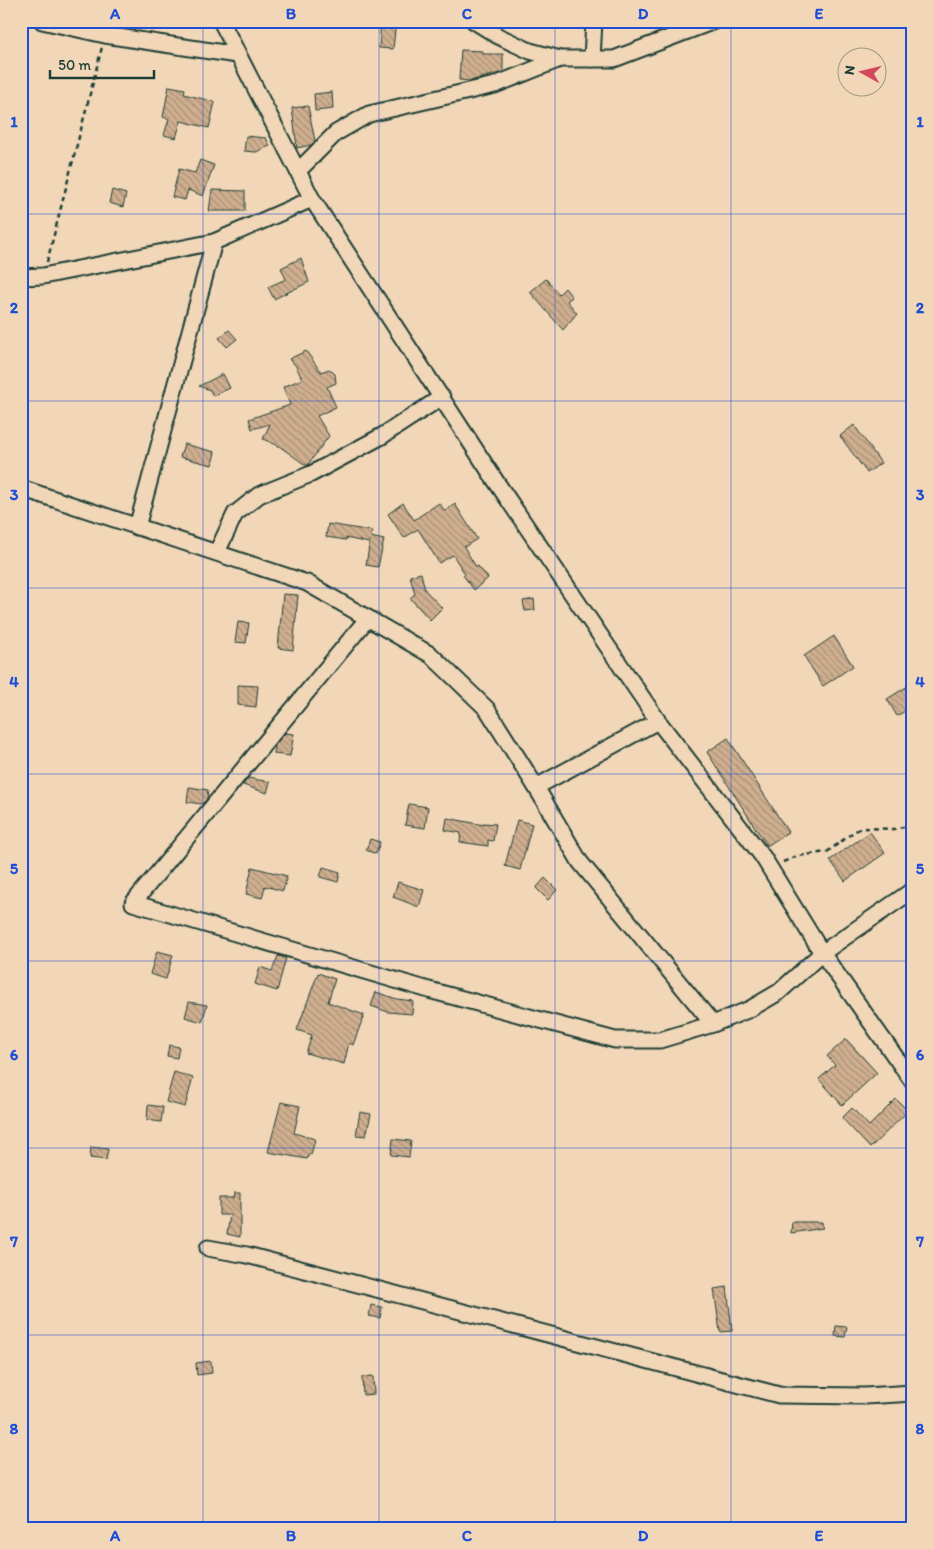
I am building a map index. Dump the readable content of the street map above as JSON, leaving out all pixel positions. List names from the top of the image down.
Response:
{
  "scale_bar": "50 m",
  "north": "left",
  "grid": {
    "columns": [
      "A",
      "B",
      "C",
      "D",
      "E"
    ],
    "rows": [
      "1",
      "2",
      "3",
      "4",
      "5",
      "6",
      "7",
      "8"
    ]
  }
}
